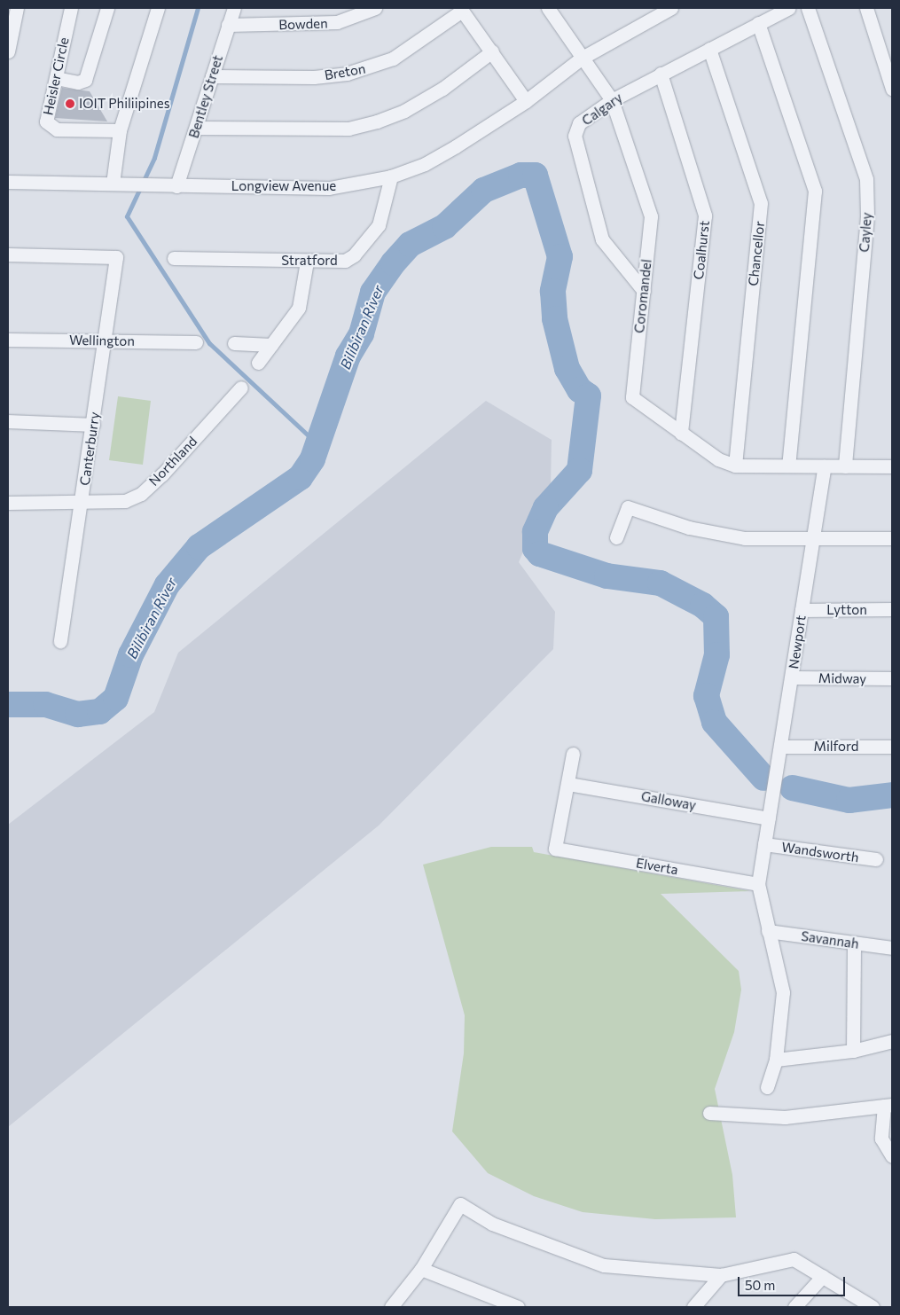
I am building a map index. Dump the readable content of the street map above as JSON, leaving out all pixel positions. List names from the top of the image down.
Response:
{
  "streets": {
    "street": [
      "Bowden",
      "Breton",
      "Heisler Circle",
      "Bentley Street",
      "Calgary",
      "Longview Avenue",
      "Cayley",
      "Coalhurst",
      "Chancellor",
      "Stratford",
      "Coromandel",
      "Wellington",
      "Canterburry",
      "Northland",
      "Lytton",
      "Newport",
      "Midway",
      "Milford",
      "Galloway",
      "Wandsworth",
      "Elverta",
      "Savannah"
    ]
  },
  "crossings": [
    ["Bowden", "Bentley Street"],
    ["Breton", "Bentley Street"],
    ["Bentley Street", "Longview Avenue"],
    ["Calgary", "Coalhurst"],
    ["Calgary", "Chancellor"],
    ["Calgary", "Coromandel"],
    ["Longview Avenue", "Stratford"],
    ["Longview Avenue", "Coromandel"],
    ["Cayley", "Coromandel"],
    ["Coalhurst", "Coromandel"],
    ["Chancellor", "Coromandel"],
    ["Coromandel", "Newport"],
    ["Wellington", "Canterburry"],
    ["Canterburry", "Northland"],
    ["Lytton", "Newport"],
    ["Newport", "Midway"],
    ["Newport", "Milford"],
    ["Newport", "Galloway"],
    ["Newport", "Wandsworth"],
    ["Newport", "Elverta"],
    ["Galloway", "Elverta"]
  ],
  "water": ["Bilibiran River"],
  "places": ["IOIT Philiipines"],
  "scale_bar": "50 m"
}
